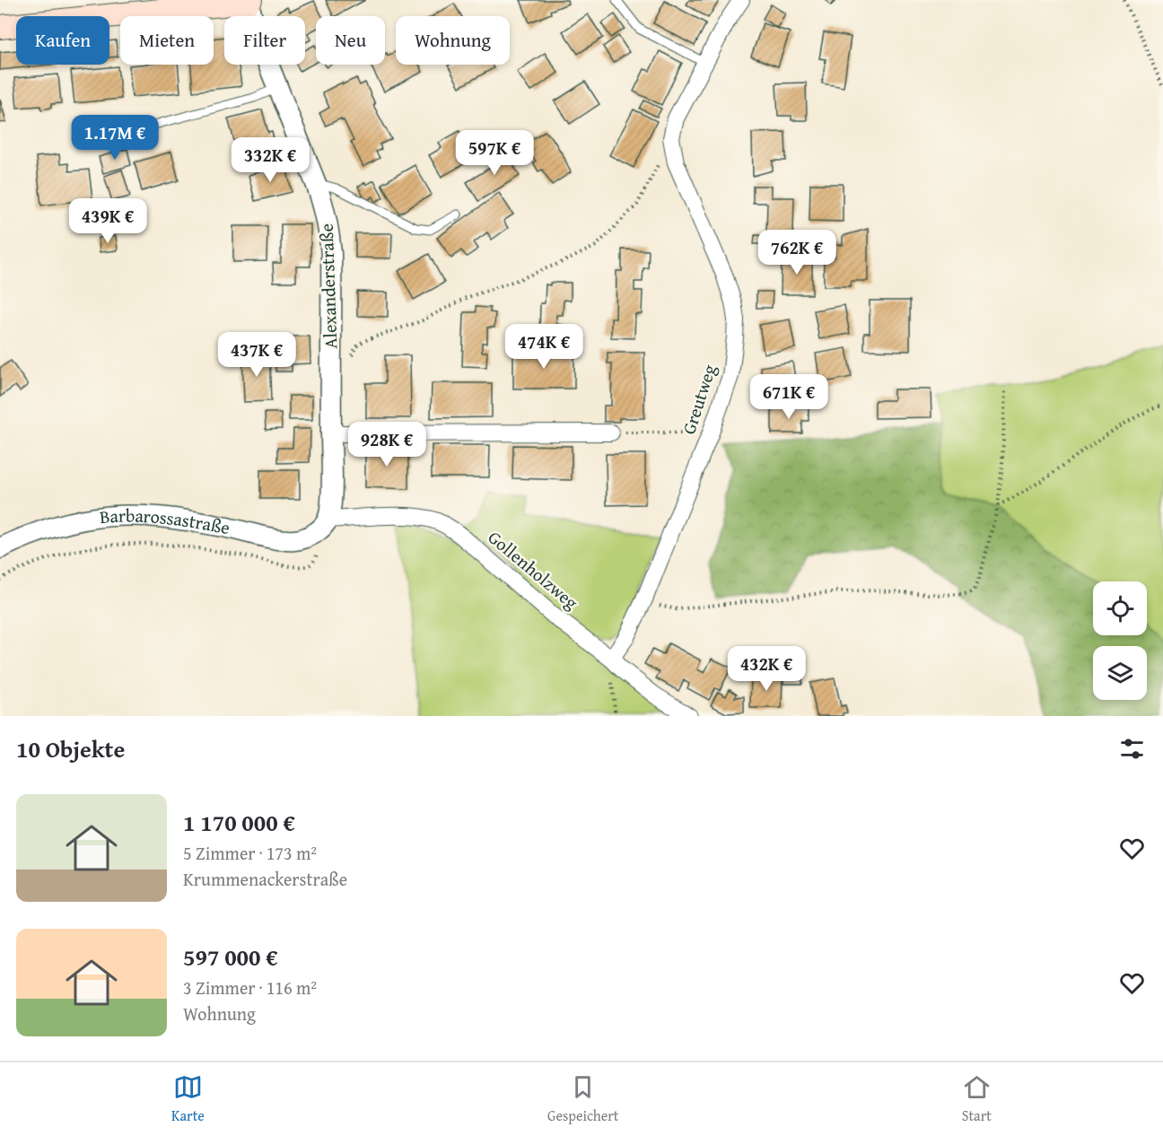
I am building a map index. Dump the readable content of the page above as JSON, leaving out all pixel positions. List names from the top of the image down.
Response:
{
  "streets": {
    "street": [
      "Alexanderstraße",
      "Greutweg",
      "Barbarossastraße",
      "Gollenholzweg"
    ]
  },
  "crossings": [
    ["Alexanderstraße", "Barbarossastraße"],
    ["Alexanderstraße", "Gollenholzweg"],
    ["Greutweg", "Gollenholzweg"],
    ["Barbarossastraße", "Gollenholzweg"]
  ],
  "page": {
    "chip": [
      "Kaufen",
      "Mieten",
      "Filter",
      "Neu",
      "Wohnung"
    ],
    "price": [
      "1.17M €",
      "597K €",
      "332K €",
      "439K €",
      "762K €",
      "474K €",
      "437K €",
      "671K €",
      "928K €",
      "432K €"
    ],
    "heading": "10 Objekte",
    "list": [
      {
        "name": "1 170 000 €",
        "note": "5 Zimmer · 173 m² · Krummenackerstraße"
      },
      {
        "name": "597 000 €",
        "note": "3 Zimmer · 116 m² · Wohnung"
      }
    ],
    "tabs": ["Karte", "Gespeichert", "Start"]
  }
}
